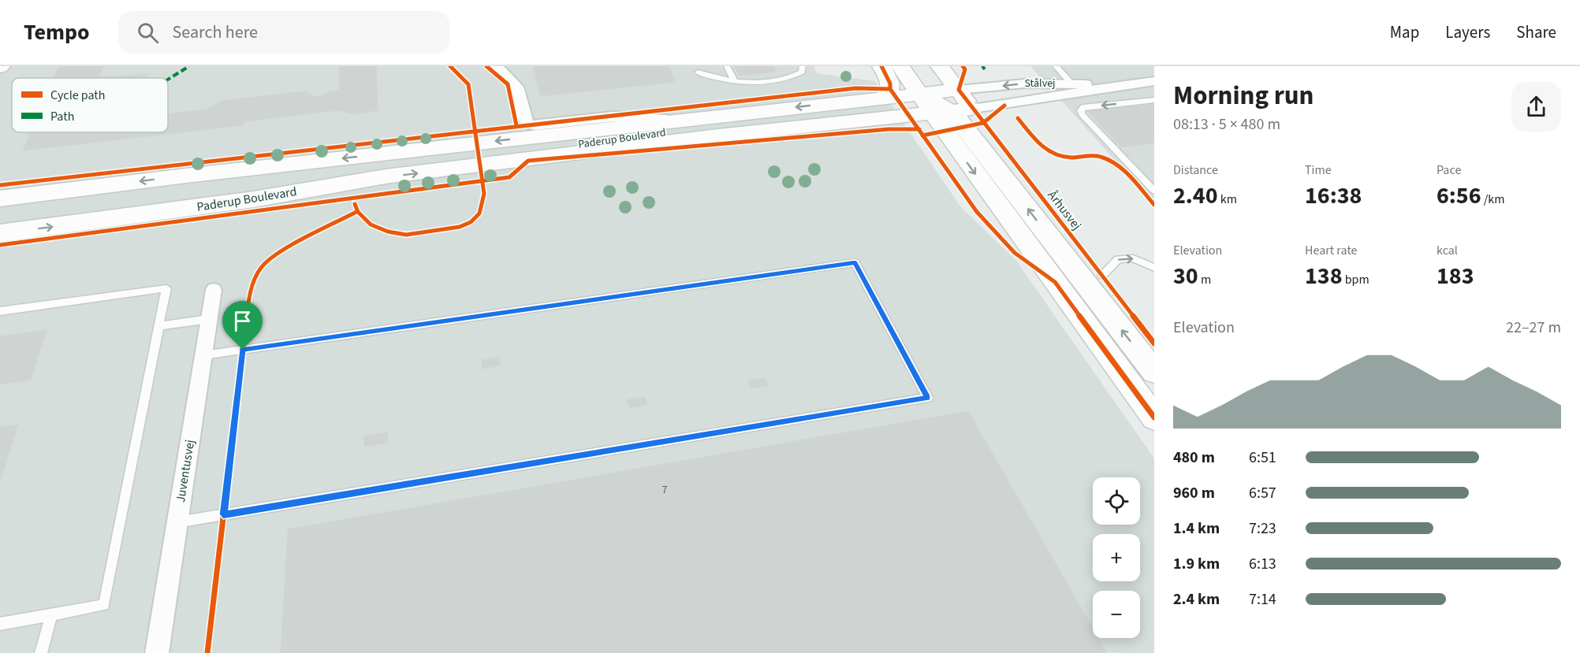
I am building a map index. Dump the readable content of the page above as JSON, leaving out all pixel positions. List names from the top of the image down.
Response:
{
  "streets": {
    "street": [
      "Stålvej",
      "Paderup Boulevard",
      "Århusvej",
      "Juventusvej"
    ]
  },
  "crossings": [
    ["Stålvej", "Paderup Boulevard"],
    ["Stålvej", "Århusvej"],
    ["Paderup Boulevard", "Århusvej"]
  ],
  "house_numbers": ["7"],
  "legend": ["Cycle path", "Path"],
  "page": {
    "header": "Tempo",
    "search": "Search here",
    "nav": ["Map", "Layers", "Share"],
    "heading": ["Morning run", "08:13 · 5 × 480 m"],
    "stats": [
      ["Distance", "2.40 km"],
      ["Time", "16:38"],
      ["Pace", "6:56 /km"],
      ["Elevation", "30 m"],
      ["Heart rate", "138 bpm"],
      ["kcal", "183"]
    ],
    "chart": ["Elevation", "22–27 m"],
    "list": [
      {
        "name": "480 m",
        "note": "6:51"
      },
      {
        "name": "960 m",
        "note": "6:57"
      },
      {
        "name": "1.4 km",
        "note": "7:23"
      },
      {
        "name": "1.9 km",
        "note": "6:13"
      },
      {
        "name": "2.4 km",
        "note": "7:14"
      }
    ],
    "map_buttons": ["+", "−"]
  }
}
